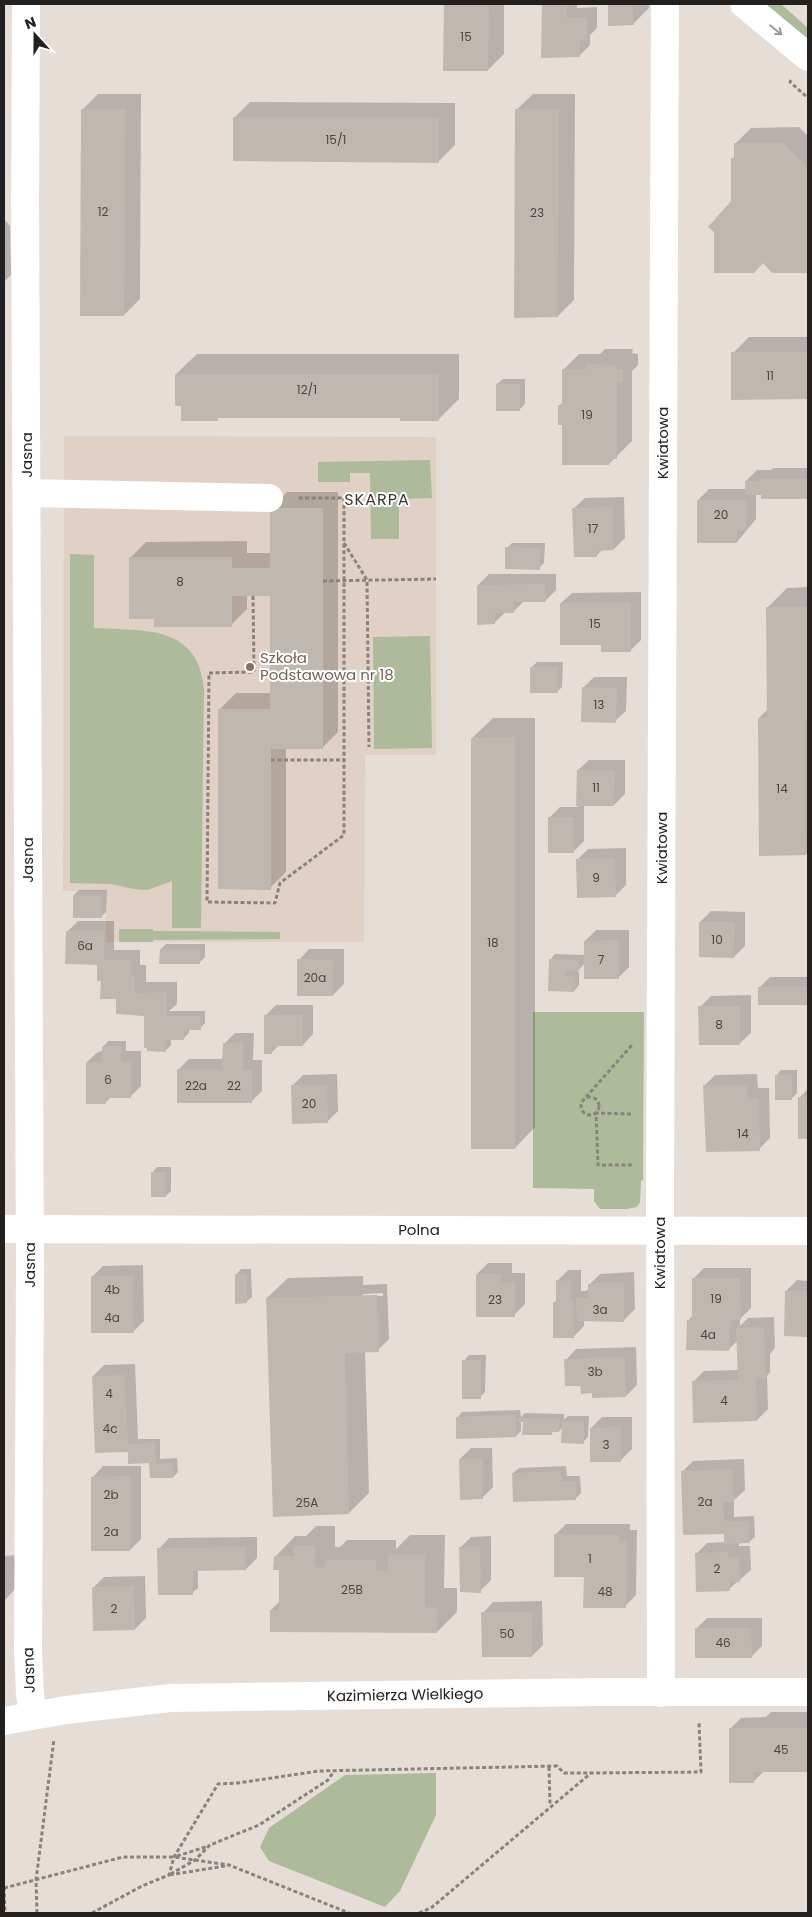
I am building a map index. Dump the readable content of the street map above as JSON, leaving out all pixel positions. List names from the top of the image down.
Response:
{
  "streets": {
    "street": [
      "Kwiatowa",
      "Jasna",
      "Polna",
      "Kazimierza Wielkiego"
    ]
  },
  "crossings": [
    ["Kwiatowa", "Polna"],
    ["Kwiatowa", "Kazimierza Wielkiego"],
    ["Jasna", "Polna"],
    ["Jasna", "Kazimierza Wielkiego"]
  ],
  "districts": ["SKARPA"],
  "places": ["Szkoła Podstawowa nr 18"],
  "house_numbers": [
    "15",
    "15/1",
    "12",
    "23",
    "11",
    "12/1",
    "19",
    "20",
    "17",
    "8",
    "15",
    "13",
    "11",
    "14",
    "9",
    "10",
    "18",
    "6a",
    "7",
    "20a",
    "8",
    "6",
    "22a",
    "22",
    "20",
    "14",
    "4b",
    "19",
    "23",
    "3a",
    "4a",
    "4a",
    "3b",
    "4",
    "4",
    "4c",
    "3",
    "2b",
    "2a",
    "25A",
    "2a",
    "1",
    "2",
    "25B",
    "48",
    "2",
    "50",
    "46",
    "45"
  ],
  "north": "top"
}
